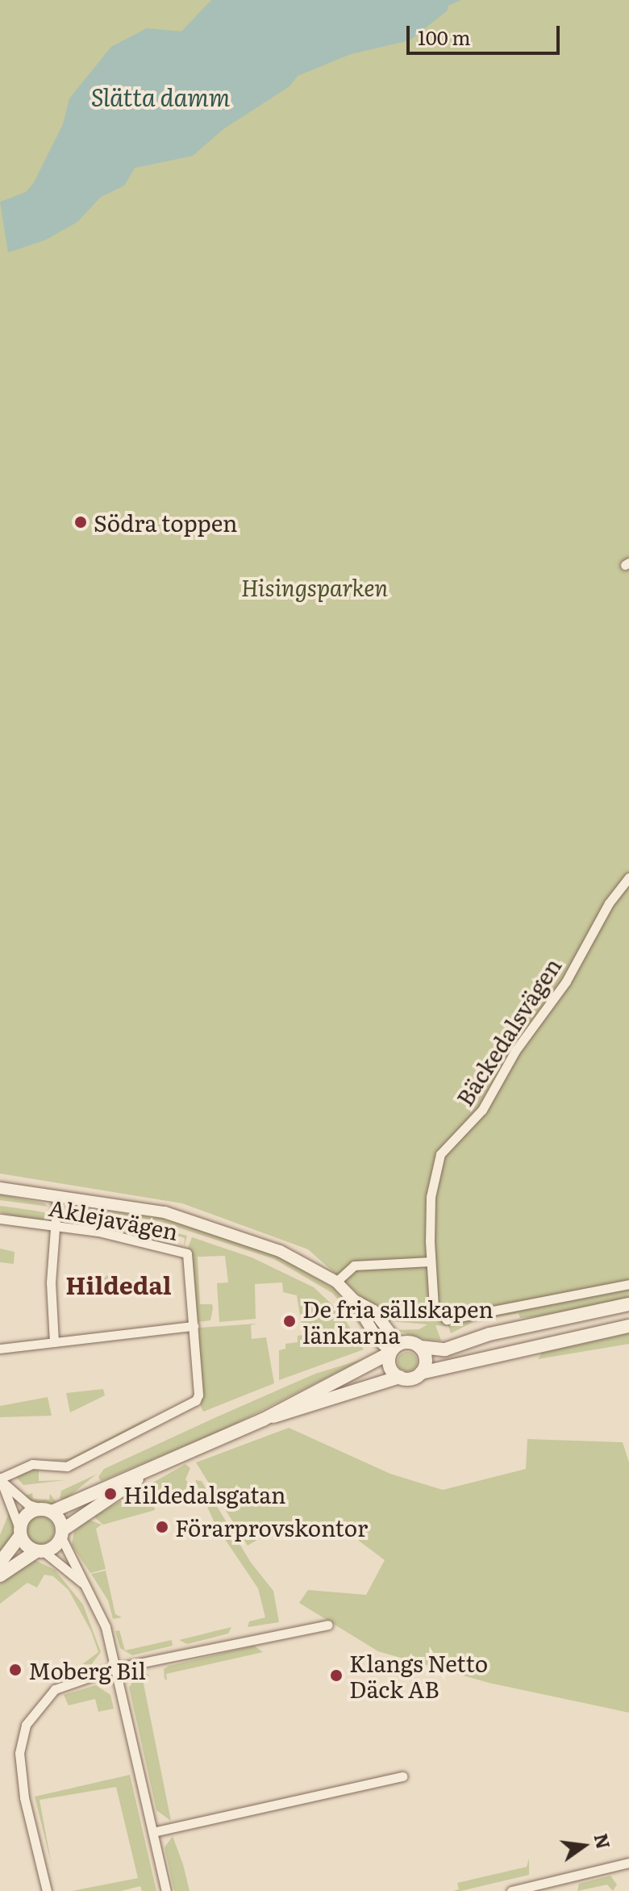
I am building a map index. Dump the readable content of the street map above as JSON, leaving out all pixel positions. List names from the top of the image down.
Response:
{
  "streets": {
    "street": ["Bäckedalsvägen", "Aklejavägen"]
  },
  "districts": ["Hildedal"],
  "water": ["Slätta damm"],
  "parks": ["Hisingsparken"],
  "places": [
    "Södra toppen",
    "De fria sällskapen länkarna",
    "Hildedalsgatan",
    "Förarprovskontor",
    "Moberg Bil",
    "Klangs Netto Däck AB"
  ],
  "scale_bar": "100 m",
  "north": "right"
}
